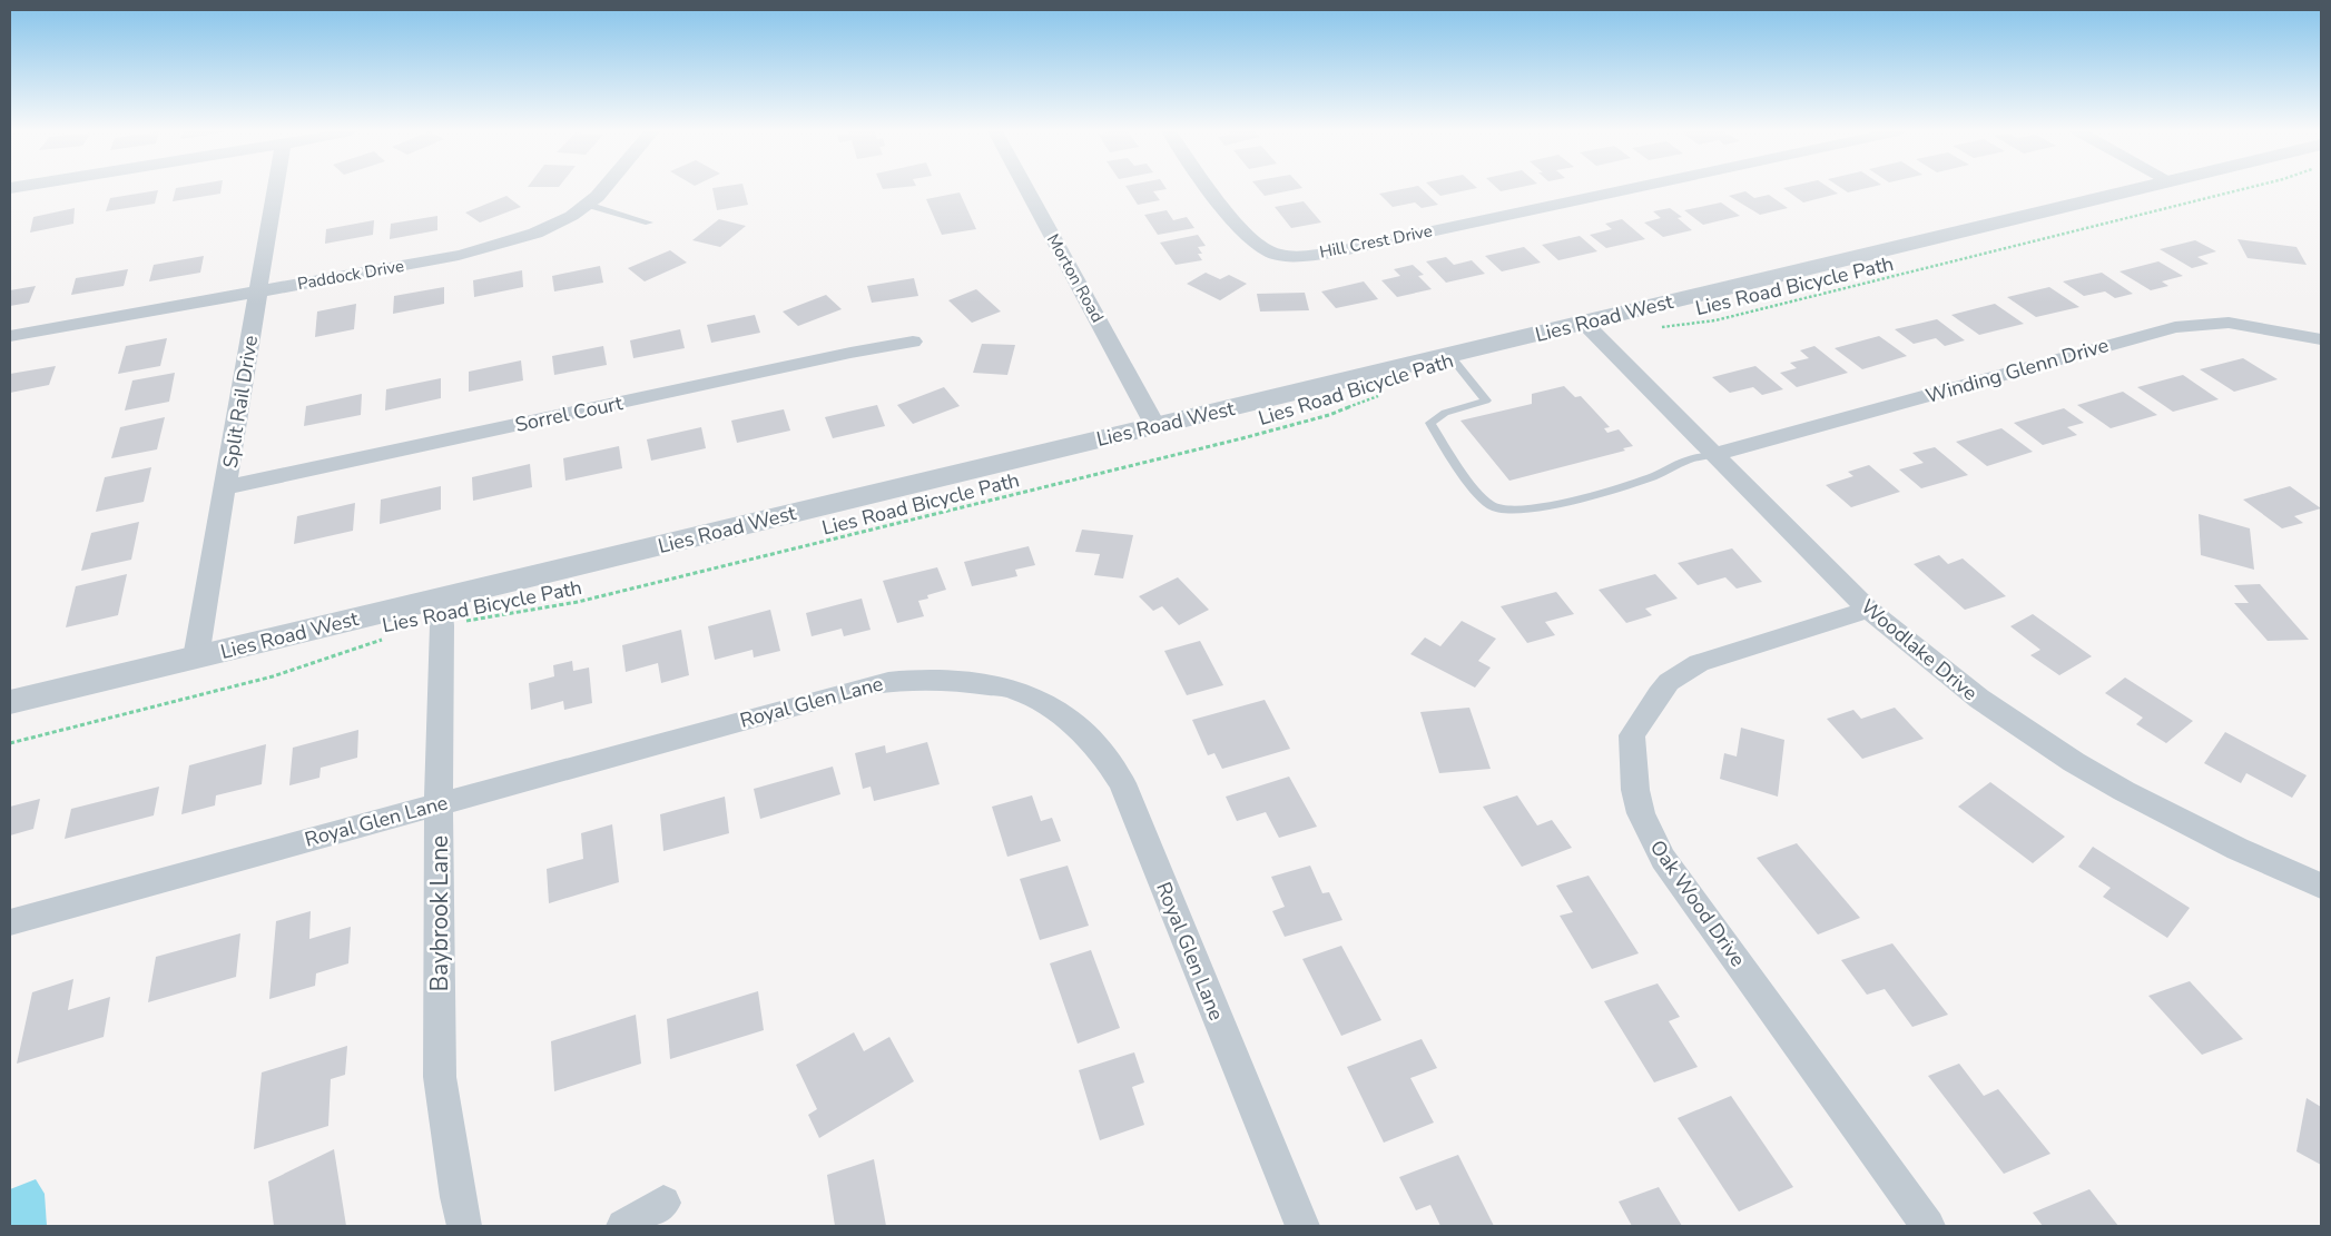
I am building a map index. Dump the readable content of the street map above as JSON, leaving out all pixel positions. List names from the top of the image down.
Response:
{
  "streets": {
    "street": [
      "Hill Crest Drive",
      "Paddock Drive",
      "Morton Road",
      "Lies Road West",
      "Winding Glenn Drive",
      "Split Rail Drive",
      "Sorrel Court",
      "Woodlake Drive",
      "Royal Glen Lane",
      "Oak Wood Drive",
      "Baybrook Lane"
    ],
    "path": ["Lies Road Bicycle Path"]
  },
  "crossings": [
    ["Paddock Drive", "Split Rail Drive"],
    ["Morton Road", "Lies Road West"],
    ["Lies Road Bicycle Path", "Lies Road West"],
    ["Lies Road Bicycle Path", "Baybrook Lane"],
    ["Lies Road West", "Split Rail Drive"],
    ["Lies Road West", "Woodlake Drive"],
    ["Lies Road West", "Baybrook Lane"],
    ["Winding Glenn Drive", "Woodlake Drive"],
    ["Split Rail Drive", "Sorrel Court"],
    ["Woodlake Drive", "Oak Wood Drive"],
    ["Royal Glen Lane", "Baybrook Lane"]
  ]
}
